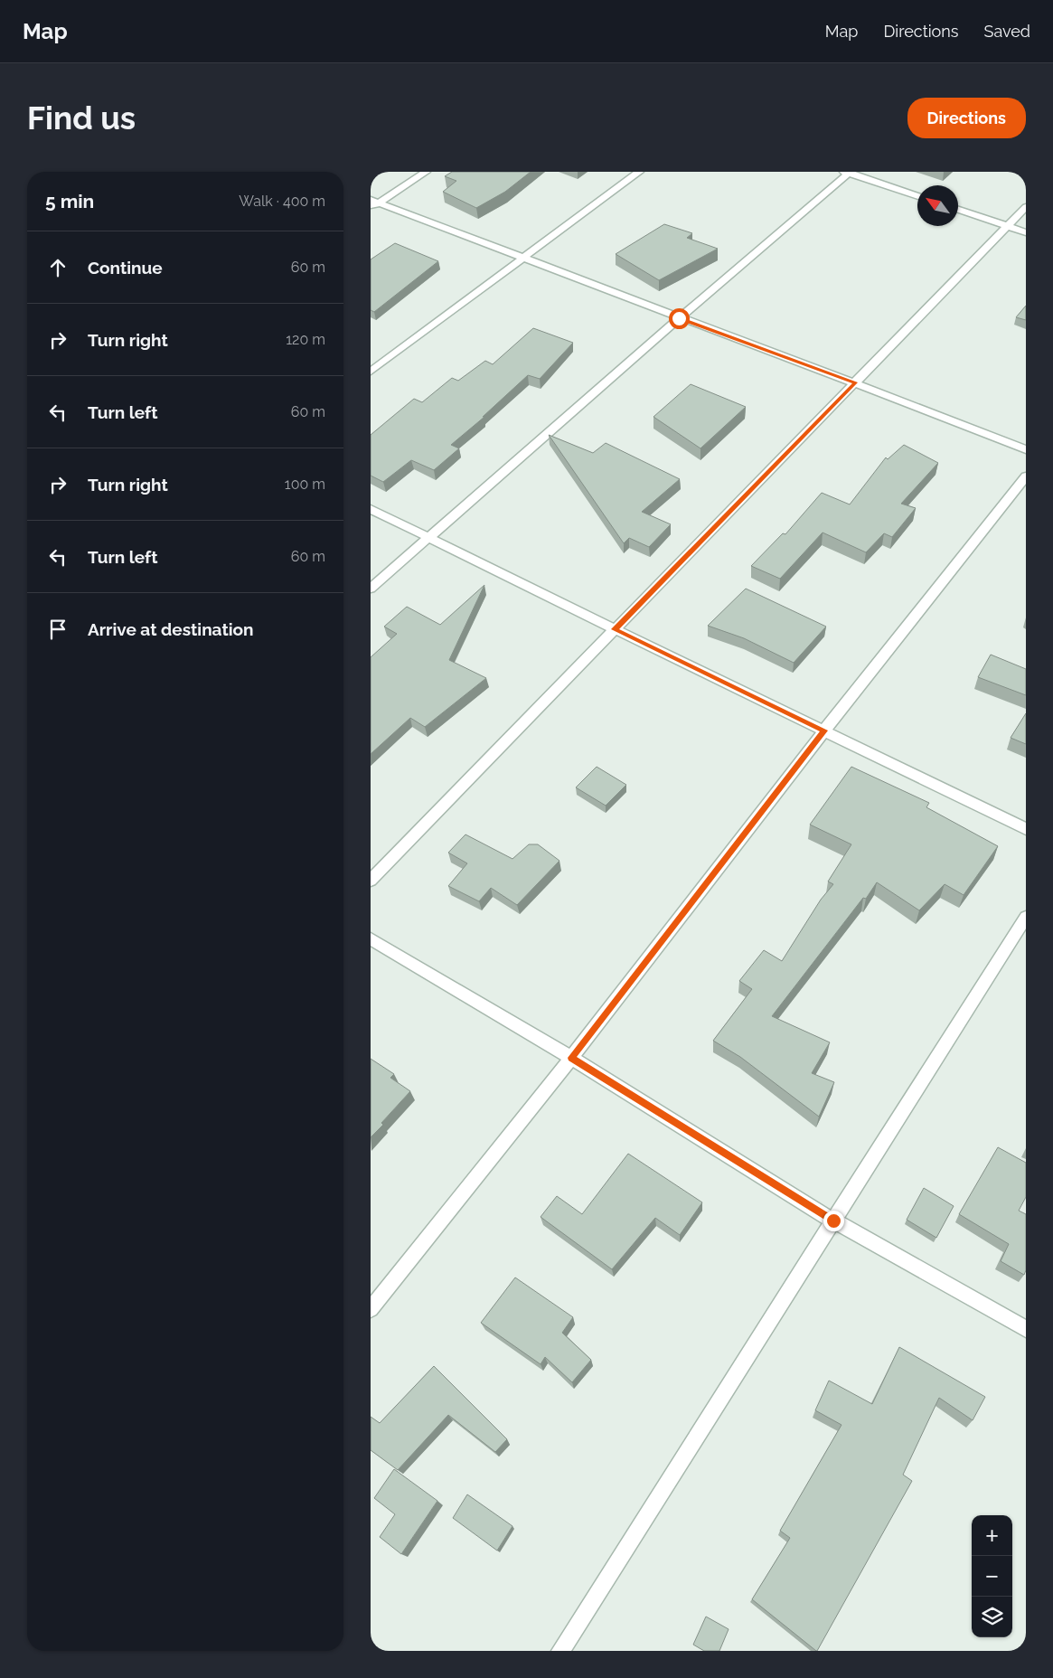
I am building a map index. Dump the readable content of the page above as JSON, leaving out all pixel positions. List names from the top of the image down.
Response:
{
  "north": "top left",
  "page": {
    "header": "Map",
    "nav": ["Map", "Directions", "Saved"],
    "buttons": "Directions",
    "title": "Find us",
    "heading": ["5 min", "Walk · 400 m"],
    "list": [
      ["Continue", "60 m"],
      ["Turn right", "120 m"],
      ["Turn left", "60 m"],
      ["Turn right", "100 m"],
      ["Turn left", "60 m"],
      "Arrive at destination"
    ],
    "map_buttons": ["+", "−"]
  }
}
